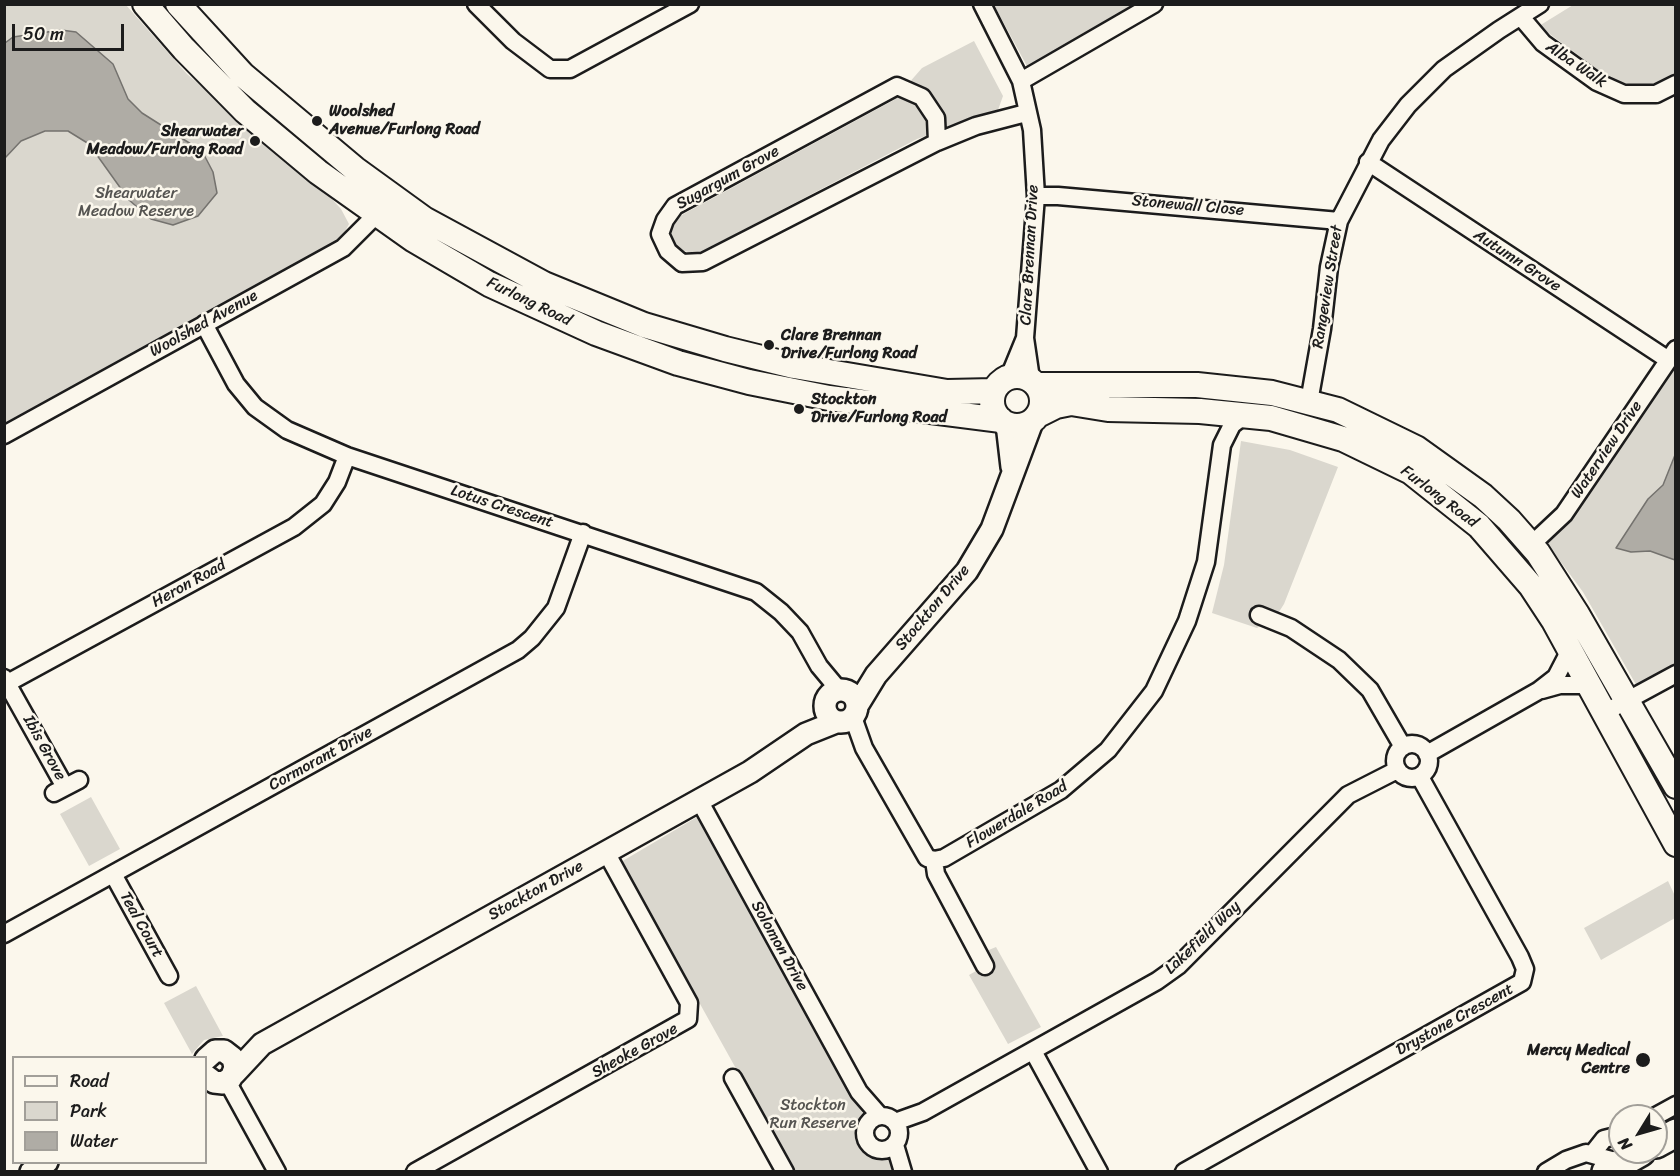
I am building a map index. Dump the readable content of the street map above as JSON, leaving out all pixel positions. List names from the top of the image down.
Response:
{
  "streets": {
    "main road": ["Furlong Road"],
    "street": [
      "Alba Walk",
      "Sugargum Grove",
      "Stonewall Close",
      "Clare Brennan Drive",
      "Autumn Grove",
      "Rangeview Street",
      "Woolshed Avenue",
      "Waterview Drive",
      "Lotus Crescent",
      "Heron Road",
      "Stockton Drive",
      "Ibis Grove",
      "Cormorant Drive",
      "Flowerdale Road",
      "Teal Court",
      "Lakefield Way",
      "Solomon Drive",
      "Drystone Crescent",
      "Sheoke Grove"
    ]
  },
  "crossings": [
    ["Alba Walk", "Rangeview Street"],
    ["Sugargum Grove", "Clare Brennan Drive"],
    ["Stonewall Close", "Clare Brennan Drive"],
    ["Stonewall Close", "Rangeview Street"],
    ["Clare Brennan Drive", "Furlong Road"],
    ["Clare Brennan Drive", "Stockton Drive"],
    ["Autumn Grove", "Rangeview Street"],
    ["Autumn Grove", "Waterview Drive"],
    ["Rangeview Street", "Furlong Road"],
    ["Furlong Road", "Woolshed Avenue"],
    ["Furlong Road", "Waterview Drive"],
    ["Furlong Road", "Stockton Drive"],
    ["Furlong Road", "Flowerdale Road"],
    ["Woolshed Avenue", "Lotus Crescent"],
    ["Lotus Crescent", "Heron Road"],
    ["Lotus Crescent", "Stockton Drive"],
    ["Lotus Crescent", "Cormorant Drive"],
    ["Heron Road", "Ibis Grove"],
    ["Stockton Drive", "Solomon Drive"],
    ["Stockton Drive", "Sheoke Grove"],
    ["Cormorant Drive", "Teal Court"],
    ["Lakefield Way", "Solomon Drive"],
    ["Lakefield Way", "Drystone Crescent"]
  ],
  "parks": ["Shearwater Meadow Reserve", "Stockton Run Reserve"],
  "places": [
    "Woolshed Avenue/Furlong Road",
    "Shearwater Meadow/Furlong Road",
    "Clare Brennan Drive/Furlong Road",
    "Stockton Drive/Furlong Road",
    "Mercy Medical Centre"
  ],
  "legend": ["Road", "Park", "Water"],
  "scale_bar": "50 m",
  "north": "bottom left"
}
